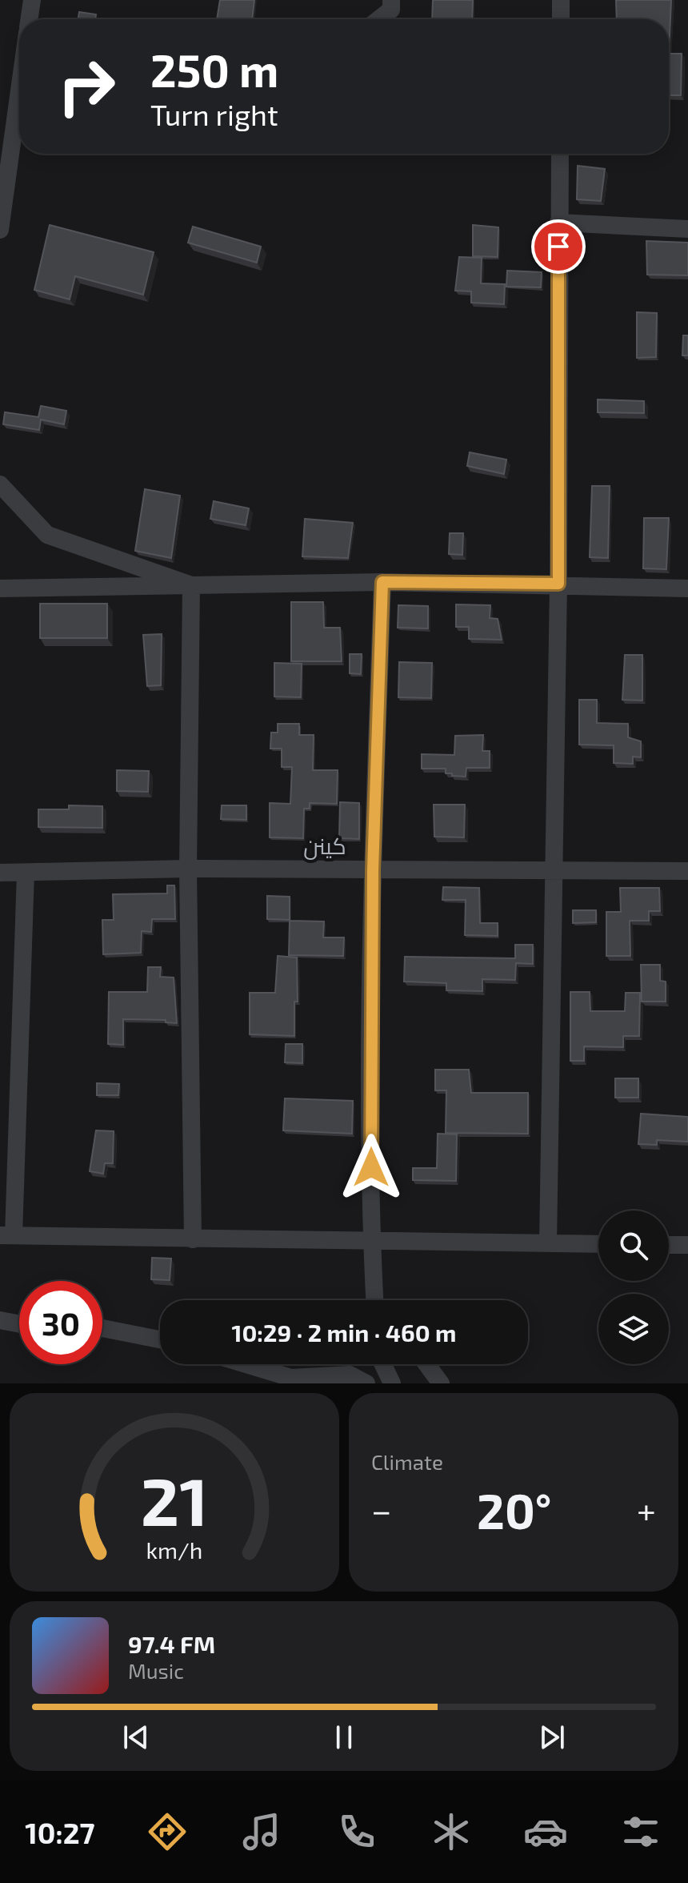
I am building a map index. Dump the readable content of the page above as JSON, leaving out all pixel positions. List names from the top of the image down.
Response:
{
  "streets": {
    "street": ["كينن"]
  },
  "page": {
    "turn": ["250 m", "Turn right"],
    "limit": "30",
    "trip": "10:29 · 2 min · 460 m",
    "tile": "Climate",
    "heat": ["−", "20°", "+"],
    "song": ["97.4 FM", "Music"],
    "tabs": "10:27",
    "gauge": ["21", "km/h"]
  }
}
